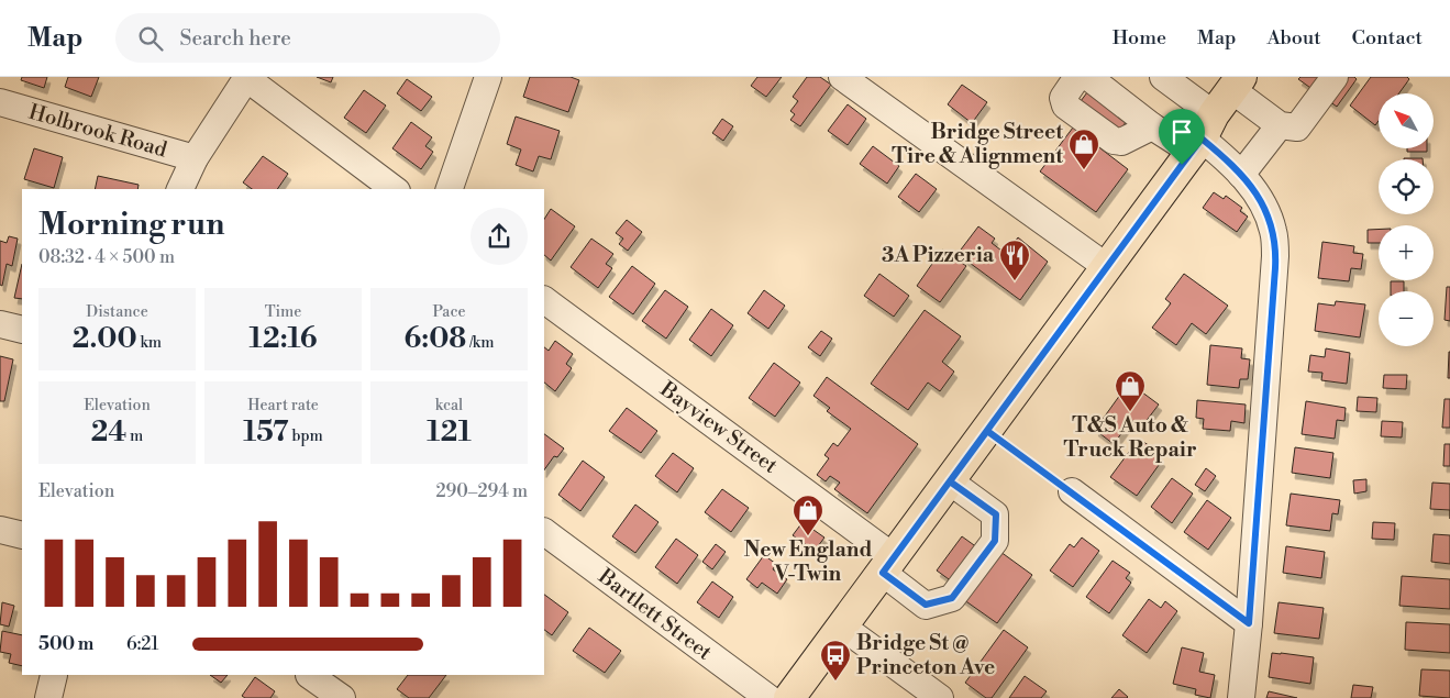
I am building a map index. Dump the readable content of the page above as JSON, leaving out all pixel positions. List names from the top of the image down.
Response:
{
  "streets": {
    "street": ["Holbrook Road", "Bayview Street", "Bartlett Street"]
  },
  "places": {
    "shop": ["Bridge Street Tire & Alignment", "T&S Auto & Truck Repair", "New England V-Twin"],
    "restaurant": ["3A Pizzeria"],
    "bus stop": ["Bridge St @ Princeton Ave"]
  },
  "north": "top left",
  "page": {
    "header": "Map",
    "search": "Search here",
    "nav": [
      "Home",
      "Map",
      "About",
      "Contact"
    ],
    "map_buttons": ["+", "−"],
    "heading": ["Morning run", "08:32 · 4 × 500 m"],
    "stats": [
      ["Distance", "2.00 km"],
      ["Time", "12:16"],
      ["Pace", "6:08 /km"],
      ["Elevation", "24 m"],
      ["Heart rate", "157 bpm"],
      ["kcal", "121"]
    ],
    "chart": ["Elevation", "290–294 m"],
    "list": [
      {
        "name": "500 m",
        "note": "6:21"
      }
    ]
  }
}
